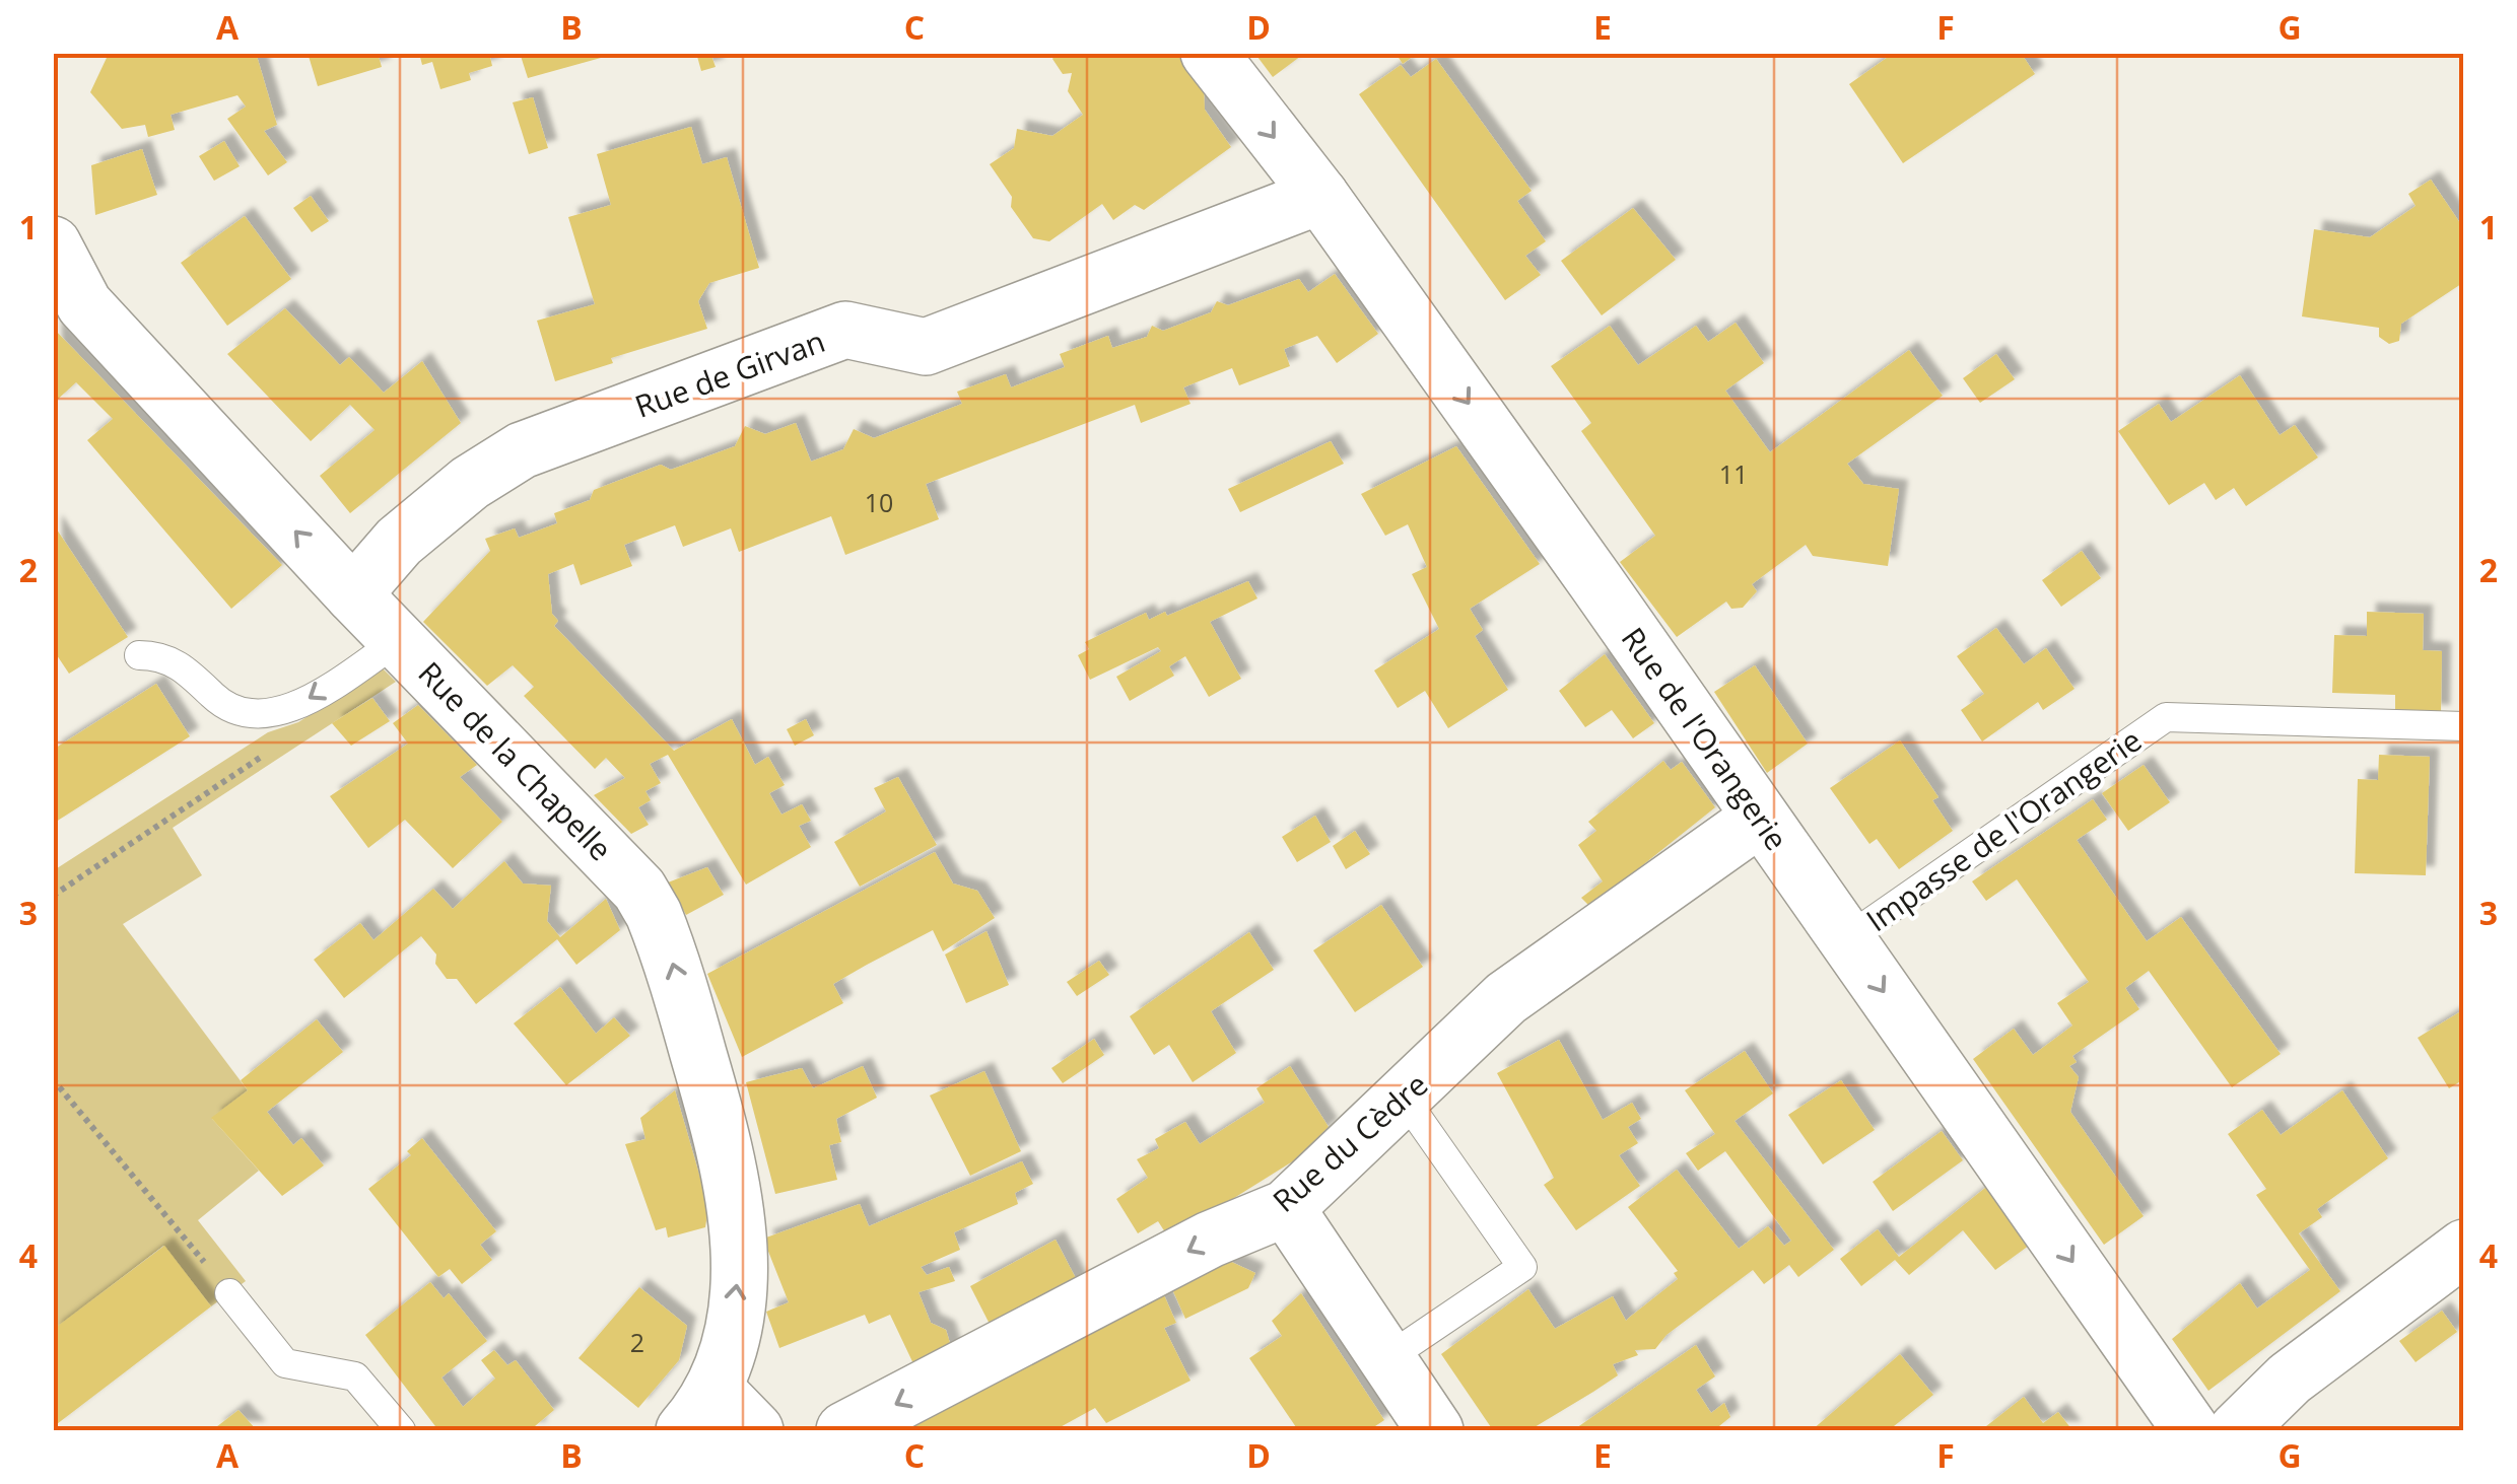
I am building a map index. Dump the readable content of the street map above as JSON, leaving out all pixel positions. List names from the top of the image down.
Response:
{
  "streets": {
    "street": [
      "Rue de Girvan",
      "Rue de l'Orangerie",
      "Rue de la Chapelle",
      "Rue du Cèdre"
    ],
    "lane": ["Impasse de l'Orangerie"]
  },
  "crossings": [
    ["Rue de Girvan", "Rue de l'Orangerie"],
    ["Rue de Girvan", "Rue de la Chapelle"],
    ["Rue de l'Orangerie", "Impasse de l'Orangerie"],
    ["Rue de l'Orangerie", "Rue du Cèdre"]
  ],
  "one_way": ["Rue de l'Orangerie", "Rue de la Chapelle", "Rue du Cèdre"],
  "house_numbers": ["11", "10", "2"],
  "grid": {
    "columns": [
      "A",
      "B",
      "C",
      "D",
      "E",
      "F",
      "G"
    ],
    "rows": [
      "1",
      "2",
      "3",
      "4"
    ]
  }
}
